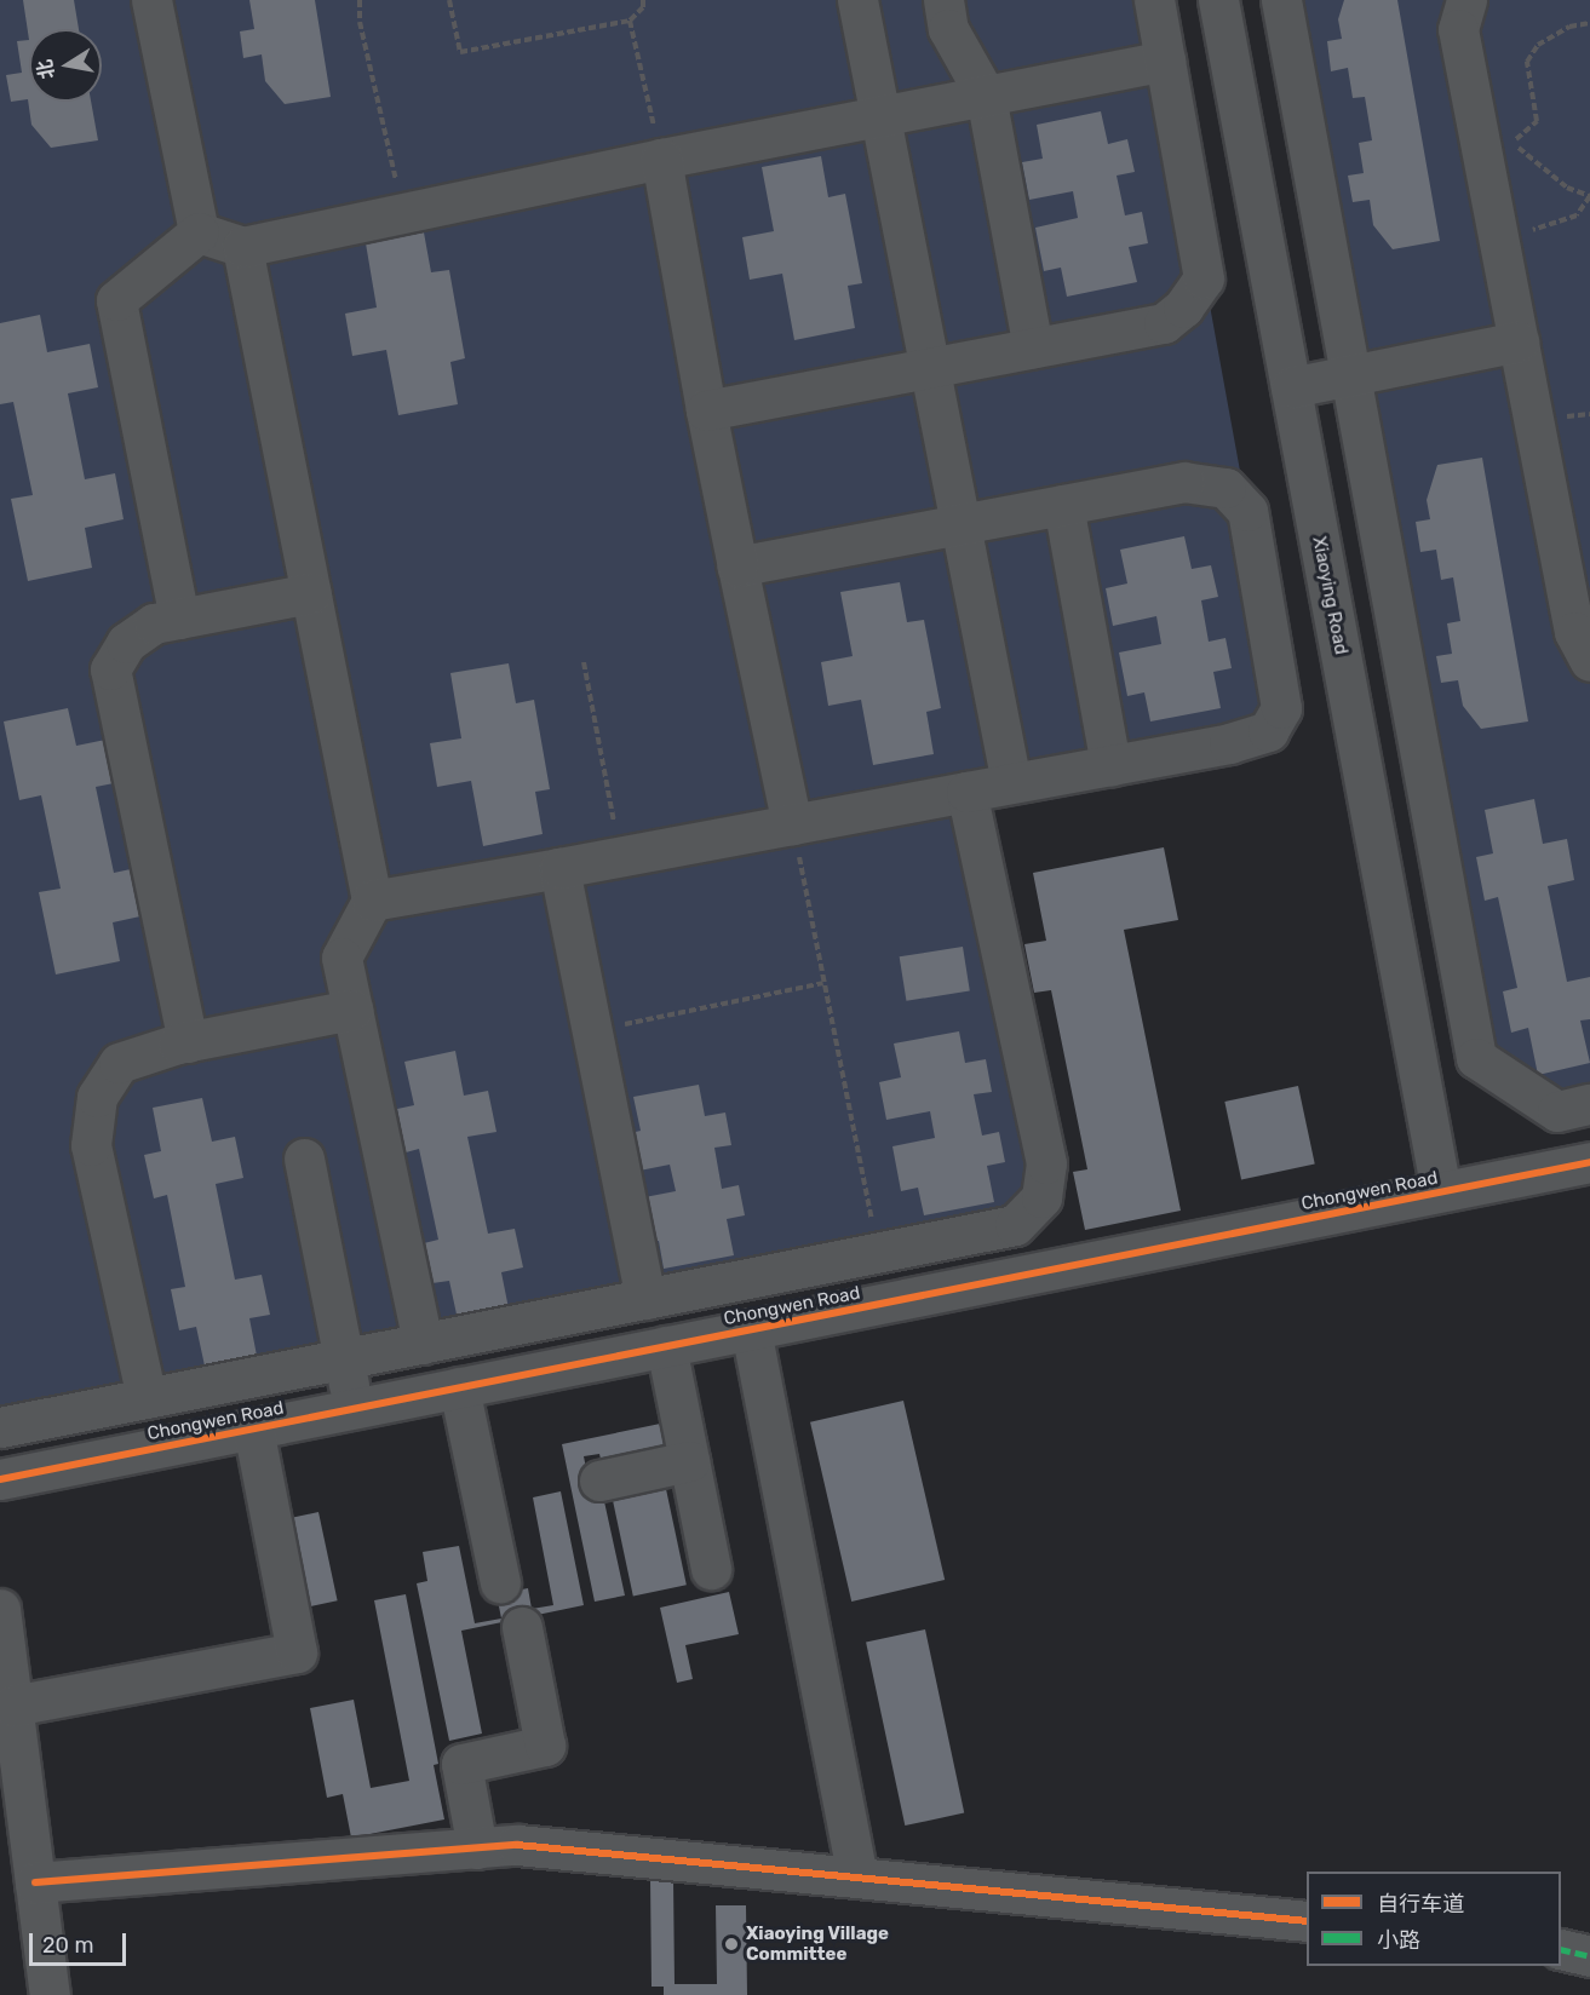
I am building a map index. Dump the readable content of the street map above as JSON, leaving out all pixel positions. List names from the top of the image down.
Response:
{
  "streets": {
    "street": ["Xiaoying Road", "Chongwen Road"]
  },
  "crossings": [
    ["Xiaoying Road", "Chongwen Road"]
  ],
  "places": ["Xiaoying Village Committee"],
  "legend": ["自行车道", "小路"],
  "scale_bar": "20 m",
  "north": "left"
}
